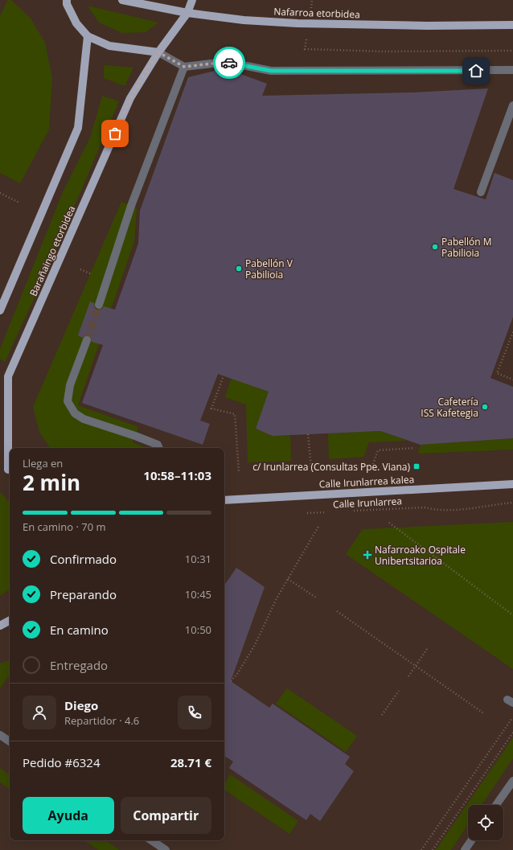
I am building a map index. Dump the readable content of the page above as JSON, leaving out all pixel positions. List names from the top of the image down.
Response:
{
  "streets": {
    "main road": ["Nafarroa etorbidea", "Barañaingo etorbidea", "Calle Irunlarrea kalea"],
    "path": ["Calle Irunlarrea"]
  },
  "crossings": [
    ["Nafarroa etorbidea", "Barañaingo etorbidea"]
  ],
  "places": {
    "other": ["Pabellón M Pabilioia", "Pabellón V Pabilioia", "Cafetería ISS Kafetegia"],
    "transit": ["c/ Irunlarrea (Consultas Ppe. Viana)"],
    "health": ["Nafarroako Ospitale Unibertsitarioa"]
  },
  "page": {
    "heading": ["2 min", "Llega en", "10:58–11:03"],
    "panel": [
      "Diego",
      "Repartidor · 4.6",
      "Pedido #6324",
      "28.71 €"
    ],
    "bar": "En camino · 70 m",
    "list": [
      ["Confirmado", "10:31"],
      ["Preparando", "10:45"],
      ["En camino", "10:50"],
      "Entregado"
    ],
    "buttons": ["Ayuda", "Compartir"]
  }
}
